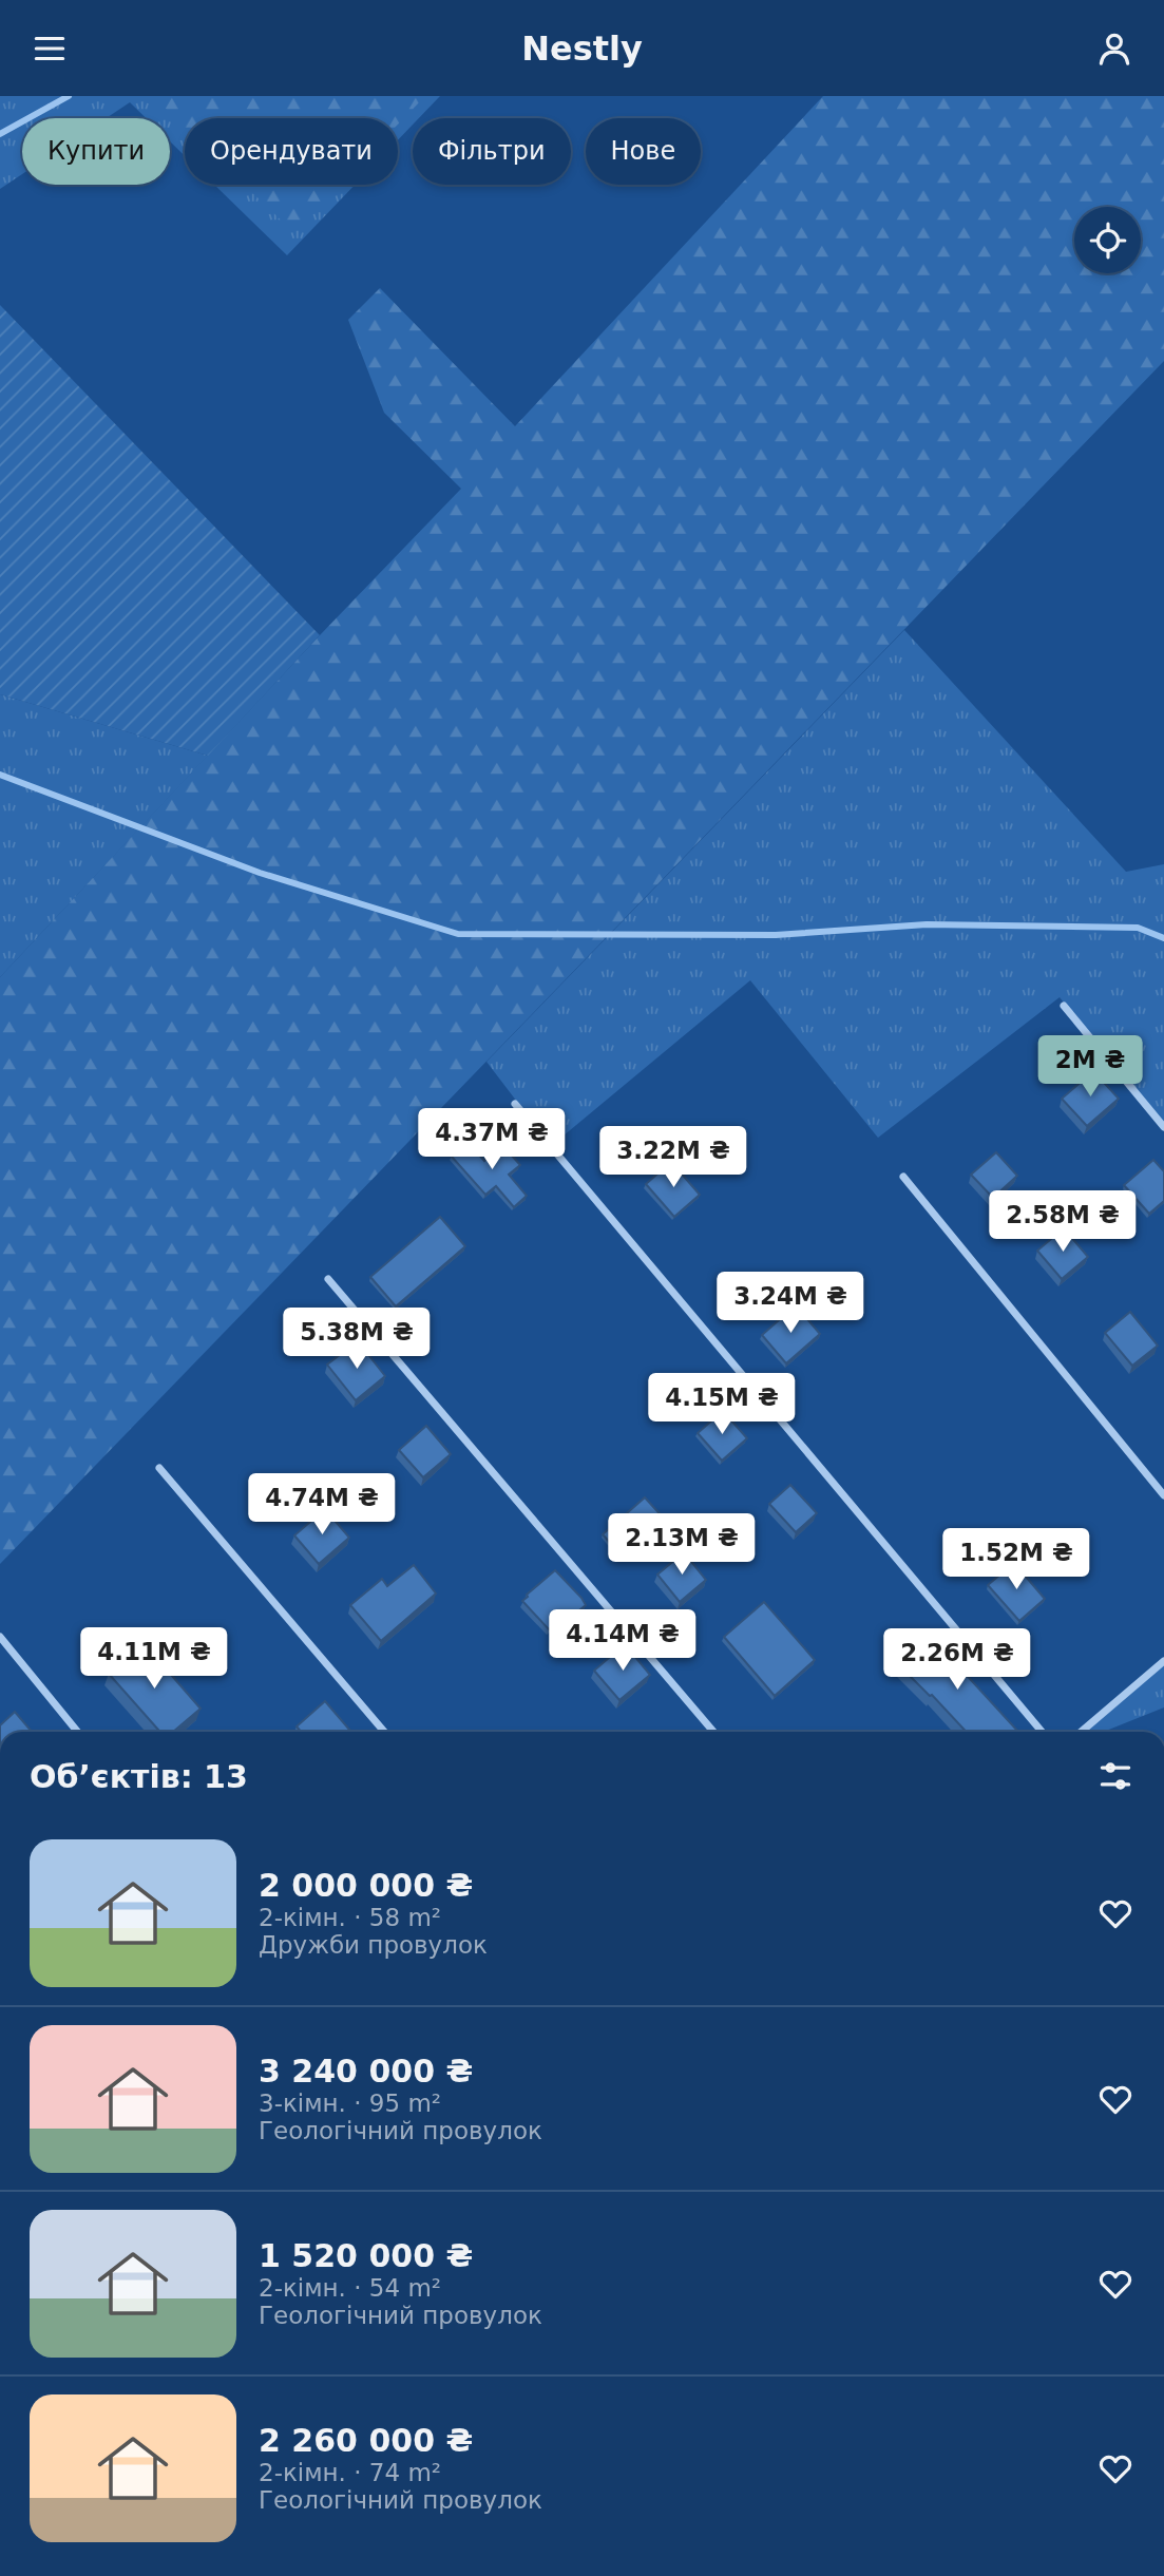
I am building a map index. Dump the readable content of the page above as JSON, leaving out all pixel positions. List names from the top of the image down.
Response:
{
  "page": {
    "header": "Nestly",
    "chip": [
      "Купити",
      "Орендувати",
      "Фільтри",
      "Нове"
    ],
    "price": [
      "2M ₴",
      "4.37M ₴",
      "3.22M ₴",
      "2.58M ₴",
      "3.24M ₴",
      "5.38M ₴",
      "4.15M ₴",
      "4.74M ₴",
      "2.13M ₴",
      "1.52M ₴",
      "4.14M ₴",
      "4.11M ₴",
      "2.26M ₴"
    ],
    "heading": "Об’єктів: 13",
    "list": [
      {
        "name": "2 000 000 ₴",
        "note": "2-кімн. · 58 m² · Дружби провулок"
      },
      {
        "name": "3 240 000 ₴",
        "note": "3-кімн. · 95 m² · Геологічний провулок"
      },
      {
        "name": "1 520 000 ₴",
        "note": "2-кімн. · 54 m² · Геологічний провулок"
      },
      {
        "name": "2 260 000 ₴",
        "note": "2-кімн. · 74 m² · Геологічний провулок"
      }
    ]
  }
}
